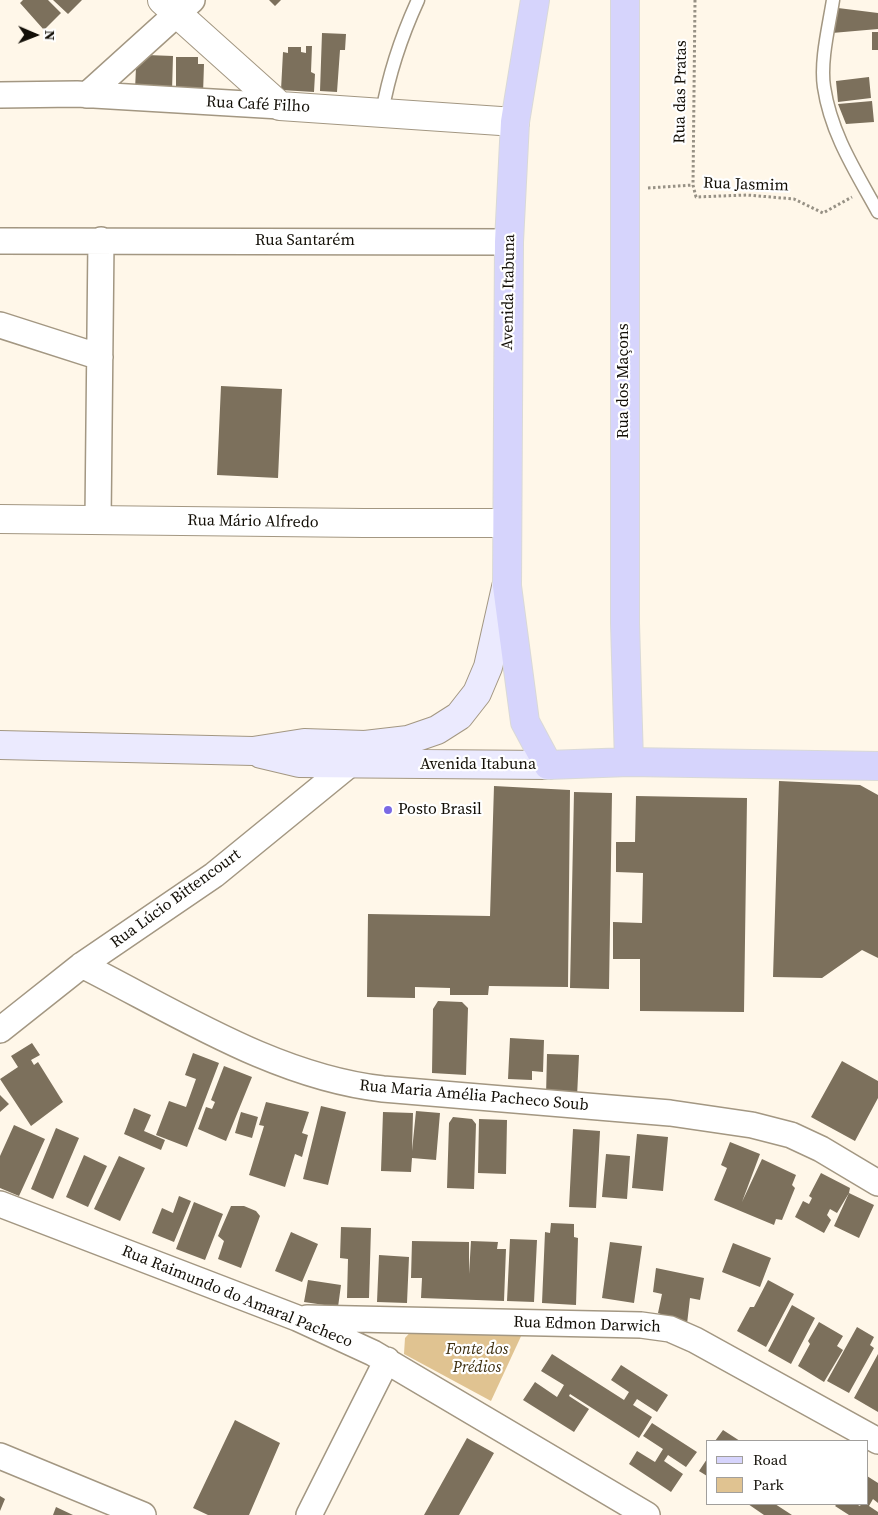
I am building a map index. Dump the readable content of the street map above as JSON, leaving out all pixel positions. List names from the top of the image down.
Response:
{
  "streets": {
    "main road": ["Avenida Itabuna", "Rua dos Maçons"],
    "street": [
      "Rua Café Filho",
      "Rua Santarém",
      "Rua Mário Alfredo",
      "Rua Lúcio Bittencourt",
      "Rua Maria Amélia Pacheco Soub",
      "Rua Raimundo do Amaral Pacheco",
      "Rua Edmon Darwich"
    ],
    "path": ["Rua das Pratas", "Rua Jasmim"]
  },
  "crossings": [
    ["Rua das Pratas", "Rua Jasmim"],
    ["Rua Café Filho", "Avenida Itabuna"],
    ["Rua Jasmim", "Rua dos Maçons"],
    ["Rua Santarém", "Avenida Itabuna"],
    ["Avenida Itabuna", "Rua Mário Alfredo"],
    ["Avenida Itabuna", "Rua Lúcio Bittencourt"],
    ["Rua Lúcio Bittencourt", "Rua Maria Amélia Pacheco Soub"],
    ["Rua Raimundo do Amaral Pacheco", "Rua Edmon Darwich"]
  ],
  "parks": ["Fonte dos Prédios"],
  "places": ["Posto Brasil"],
  "legend": ["Road", "Park"],
  "north": "right"
}
